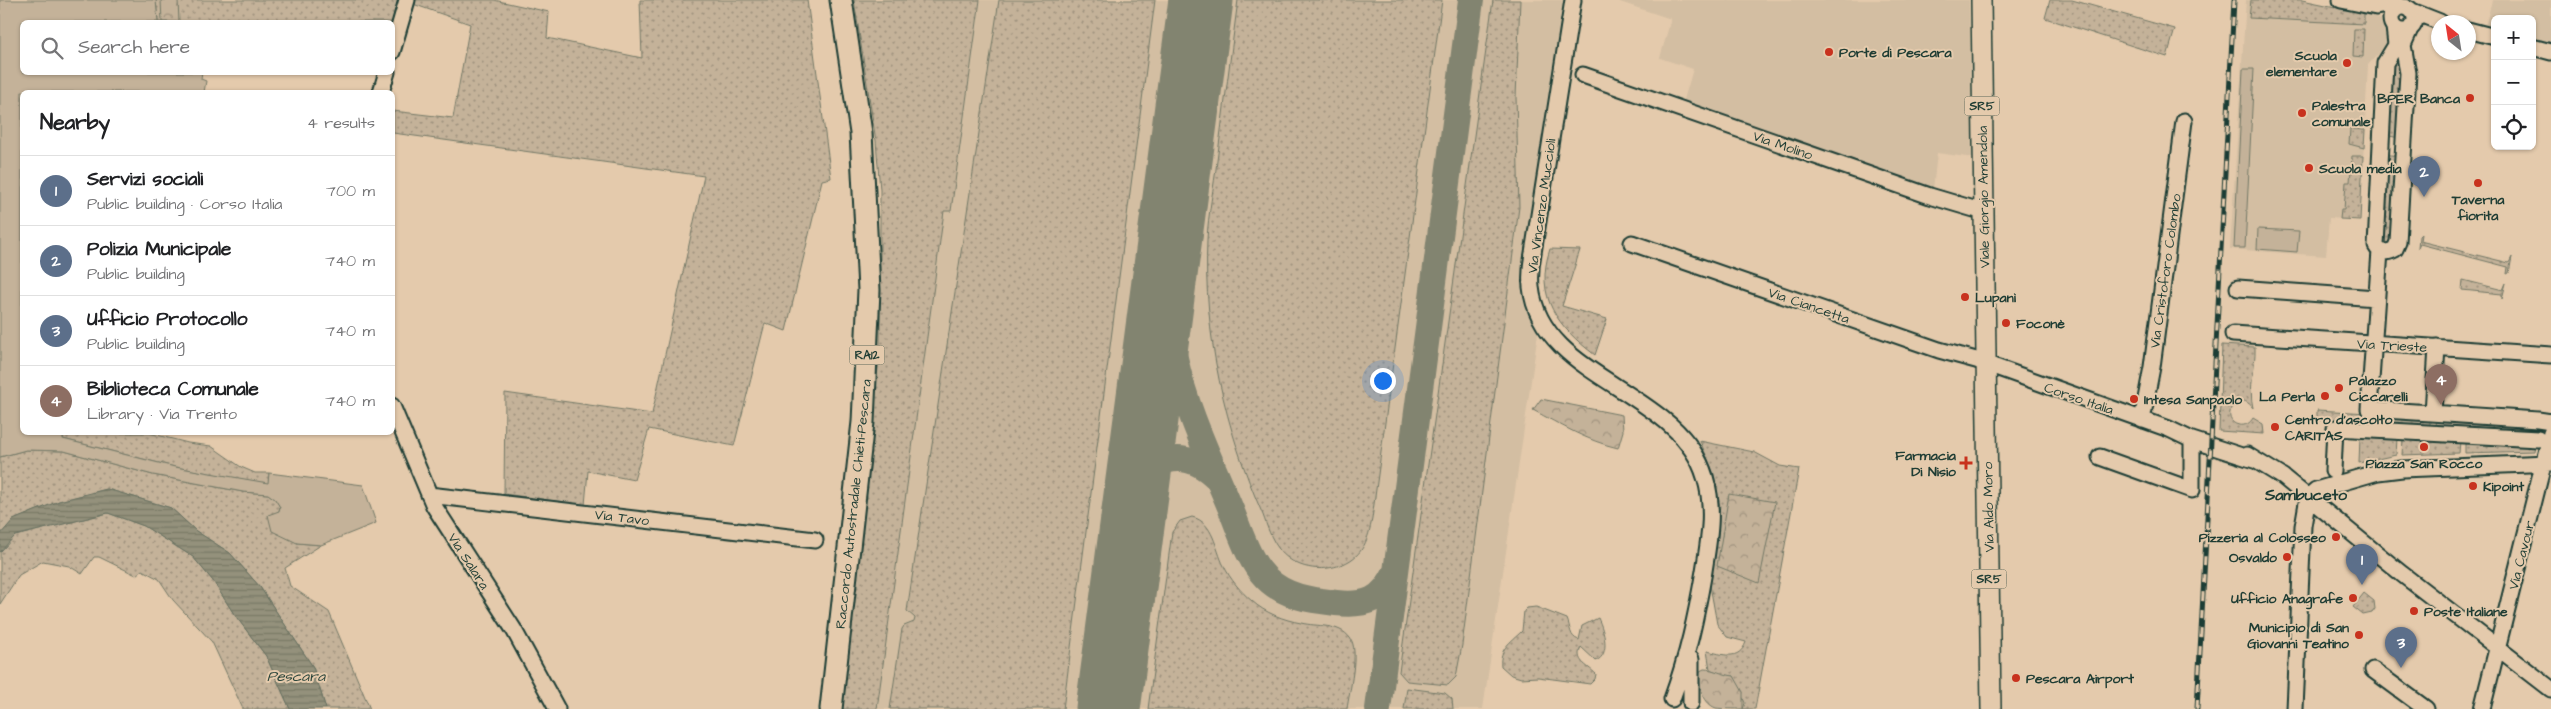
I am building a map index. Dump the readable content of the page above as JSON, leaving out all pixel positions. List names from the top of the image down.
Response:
{
  "streets": {
    "highway": ["RA12", "Raccordo Autostradale Chieti-Pescara"],
    "main road": ["SR5", "Viale Giorgio Amendola", "Via Aldo Moro"],
    "street": [
      "Via Molino",
      "Via Vincenzo Muccioli",
      "Via Cristoforo Colombo",
      "Via Ciancetta",
      "Via Trieste",
      "Corso Italia",
      "Via Tavo",
      "Via Cavour",
      "Via Salara"
    ]
  },
  "crossings": [
    ["Via Molino", "Viale Giorgio Amendola"],
    ["Viale Giorgio Amendola", "Via Ciancetta"],
    ["Viale Giorgio Amendola", "Corso Italia"],
    ["Viale Giorgio Amendola", "Via Aldo Moro"],
    ["Via Cristoforo Colombo", "Corso Italia"],
    ["Via Ciancetta", "Corso Italia"],
    ["Via Ciancetta", "Via Aldo Moro"],
    ["Corso Italia", "Via Aldo Moro"],
    ["Corso Italia", "Via Cavour"],
    ["Via Tavo", "Via Salara"]
  ],
  "districts": ["Sambuceto"],
  "water": ["Pescara"],
  "places": {
    "other": [
      "Porte di Pescara",
      "Scuola elementare",
      "BPER Banca",
      "Palestra comunale",
      "Scuola media",
      "Taverna fiorita",
      "Lupanì",
      "Foconè",
      "Palazzo Ciccarelli",
      "La Perla",
      "Intesa Sanpaolo",
      "Centro d'ascolto CARITAS",
      "Piazza San Rocco",
      "Kipoint",
      "Pizzeria al Colosseo",
      "Osvaldo",
      "Ufficio Anagrafe",
      "Poste Italiane",
      "Municipio di San Giovanni Teatino",
      "Pescara Airport"
    ],
    "health": ["Farmacia Di Nisio"]
  },
  "north": "top left",
  "page": {
    "map_buttons": ["+", "−"],
    "search": "Search here",
    "heading": ["Nearby", "4 results"],
    "list": [
      {
        "mark": "1",
        "name": "Servizi sociali",
        "note": "Public building · Corso Italia",
        "value": "700 m"
      },
      {
        "mark": "2",
        "name": "Polizia Municipale",
        "note": "Public building",
        "value": "740 m"
      },
      {
        "mark": "3",
        "name": "Ufficio Protocollo",
        "note": "Public building",
        "value": "740 m"
      },
      {
        "mark": "4",
        "name": "Biblioteca Comunale",
        "note": "Library · Via Trento",
        "value": "740 m"
      }
    ],
    "pins": [
      "2",
      "4",
      "1",
      "3"
    ]
  }
}
